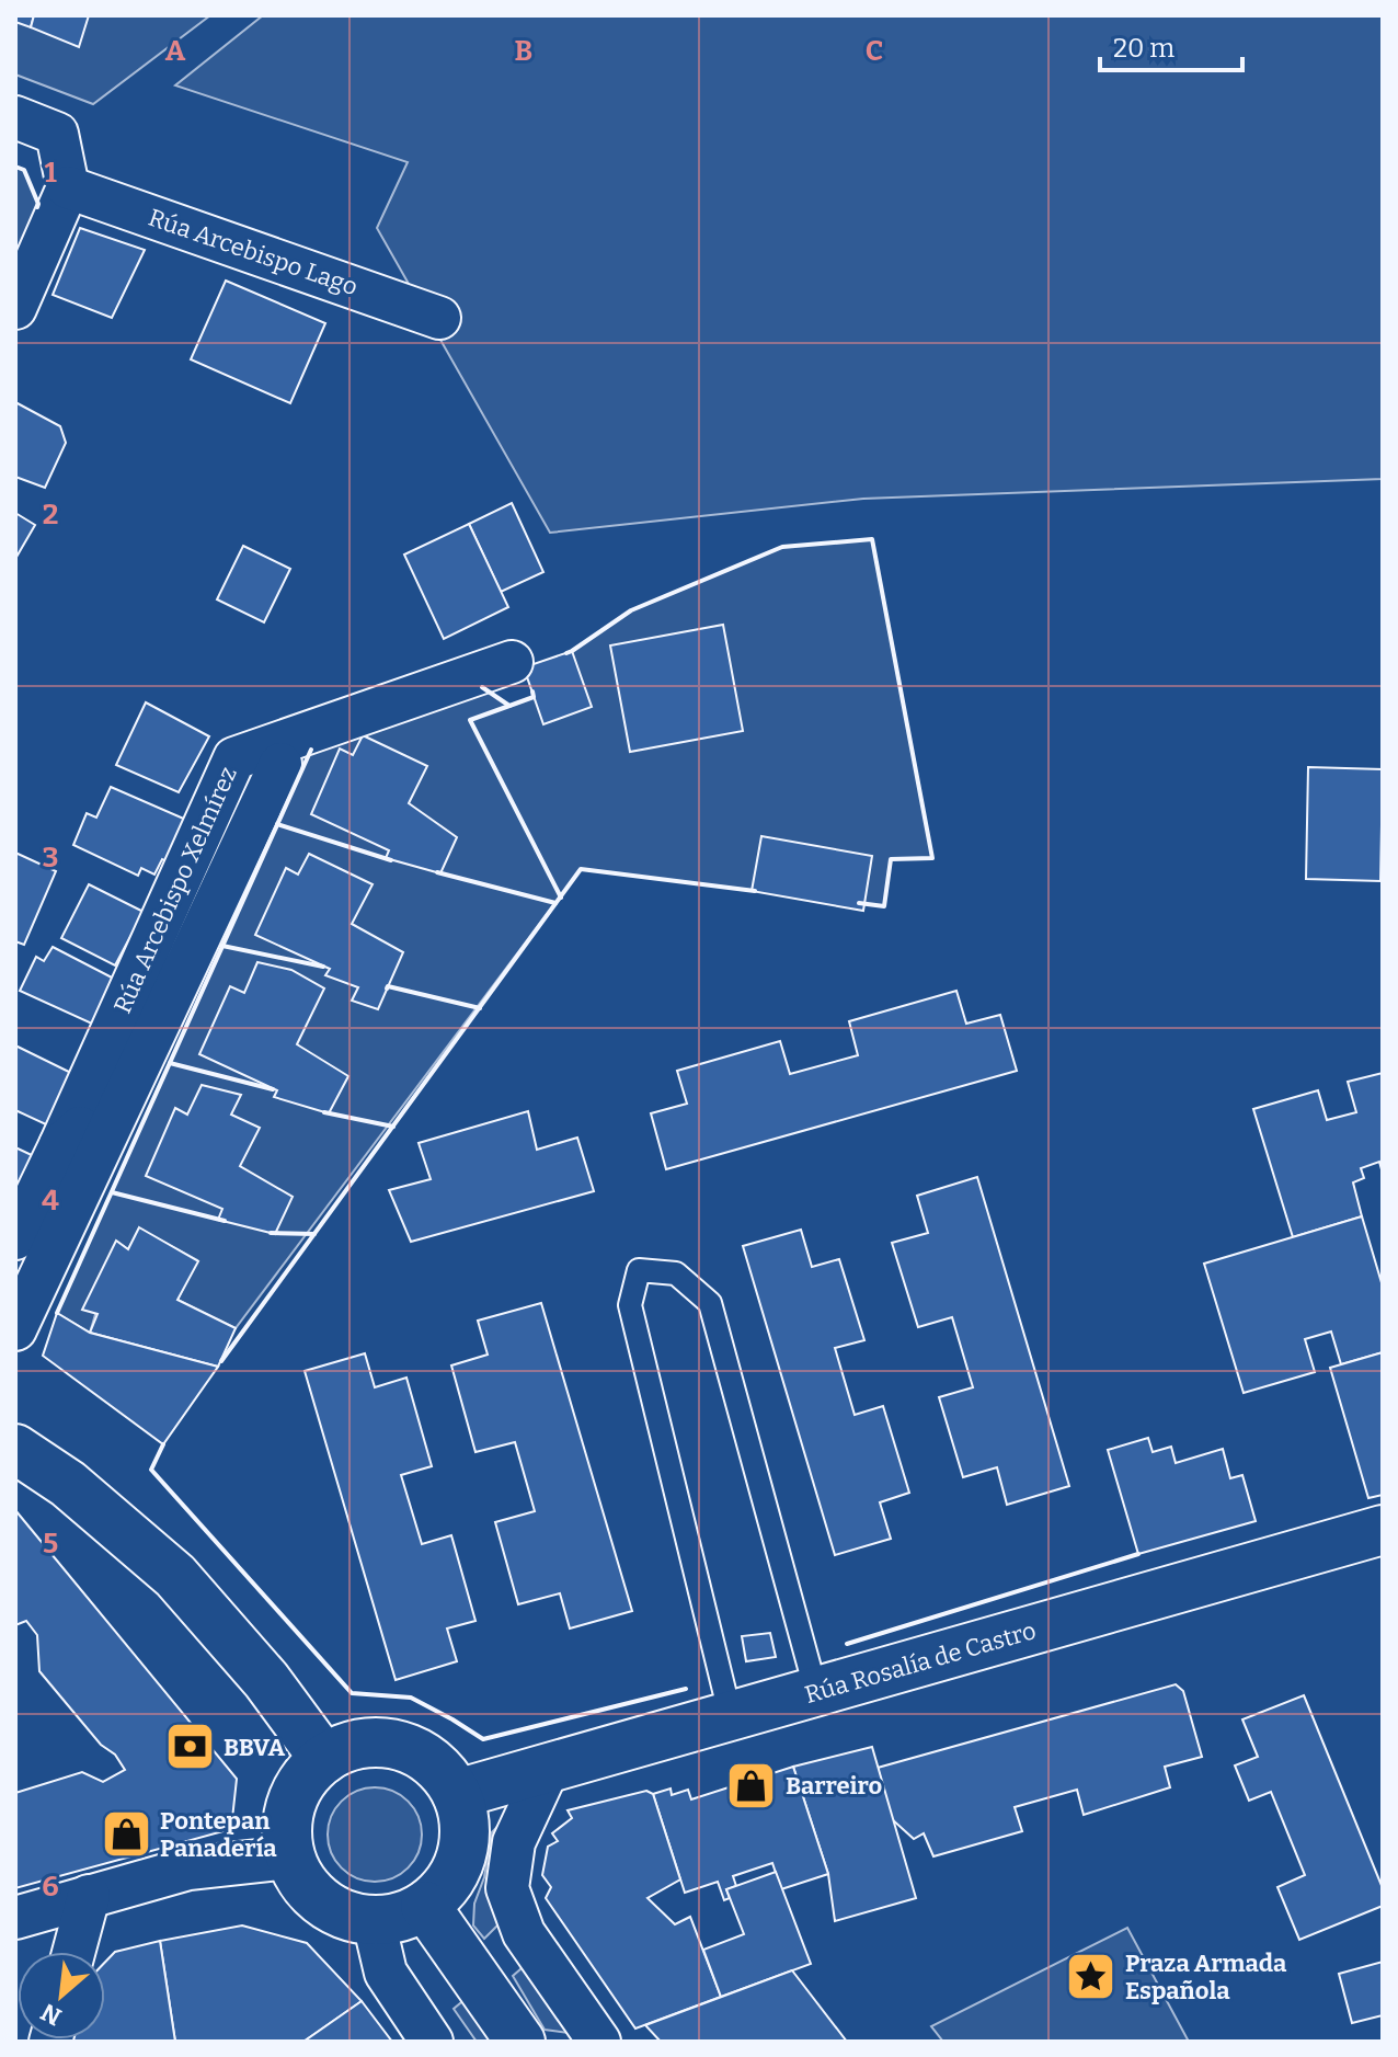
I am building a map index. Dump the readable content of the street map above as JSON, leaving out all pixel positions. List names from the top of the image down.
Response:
{
  "streets": {
    "main road": ["Rúa Rosalía de Castro"],
    "street": ["Rúa Arcebispo Lago", "Rúa Arcebispo Xelmírez"]
  },
  "places": {
    "bank": ["BBVA"],
    "shop": ["Barreiro", "Pontepan Panadería"],
    "place": ["Praza Armada Española"]
  },
  "scale_bar": "20 m",
  "north": "bottom left",
  "grid": {
    "columns": ["A", "B", "C"],
    "rows": [
      "1",
      "2",
      "3",
      "4",
      "5",
      "6"
    ]
  }
}
